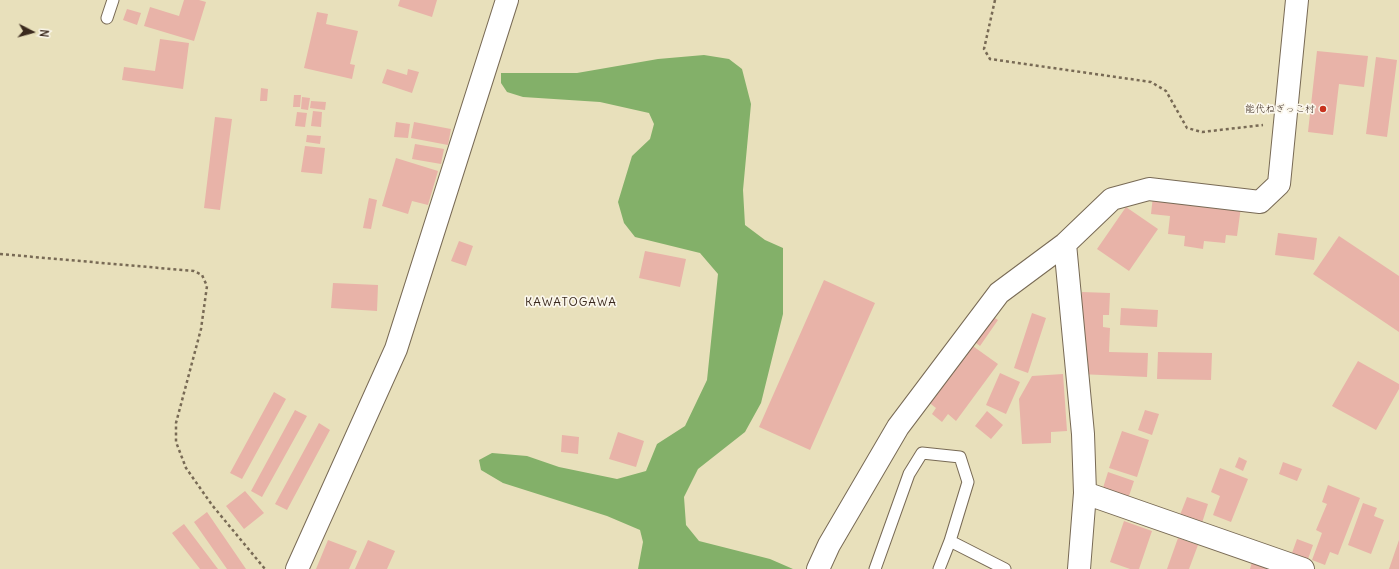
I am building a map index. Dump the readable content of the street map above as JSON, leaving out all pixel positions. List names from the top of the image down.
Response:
{
  "districts": ["KAWATOGAWA"],
  "places": ["能代ねぎっこ村"],
  "north": "right"
}
